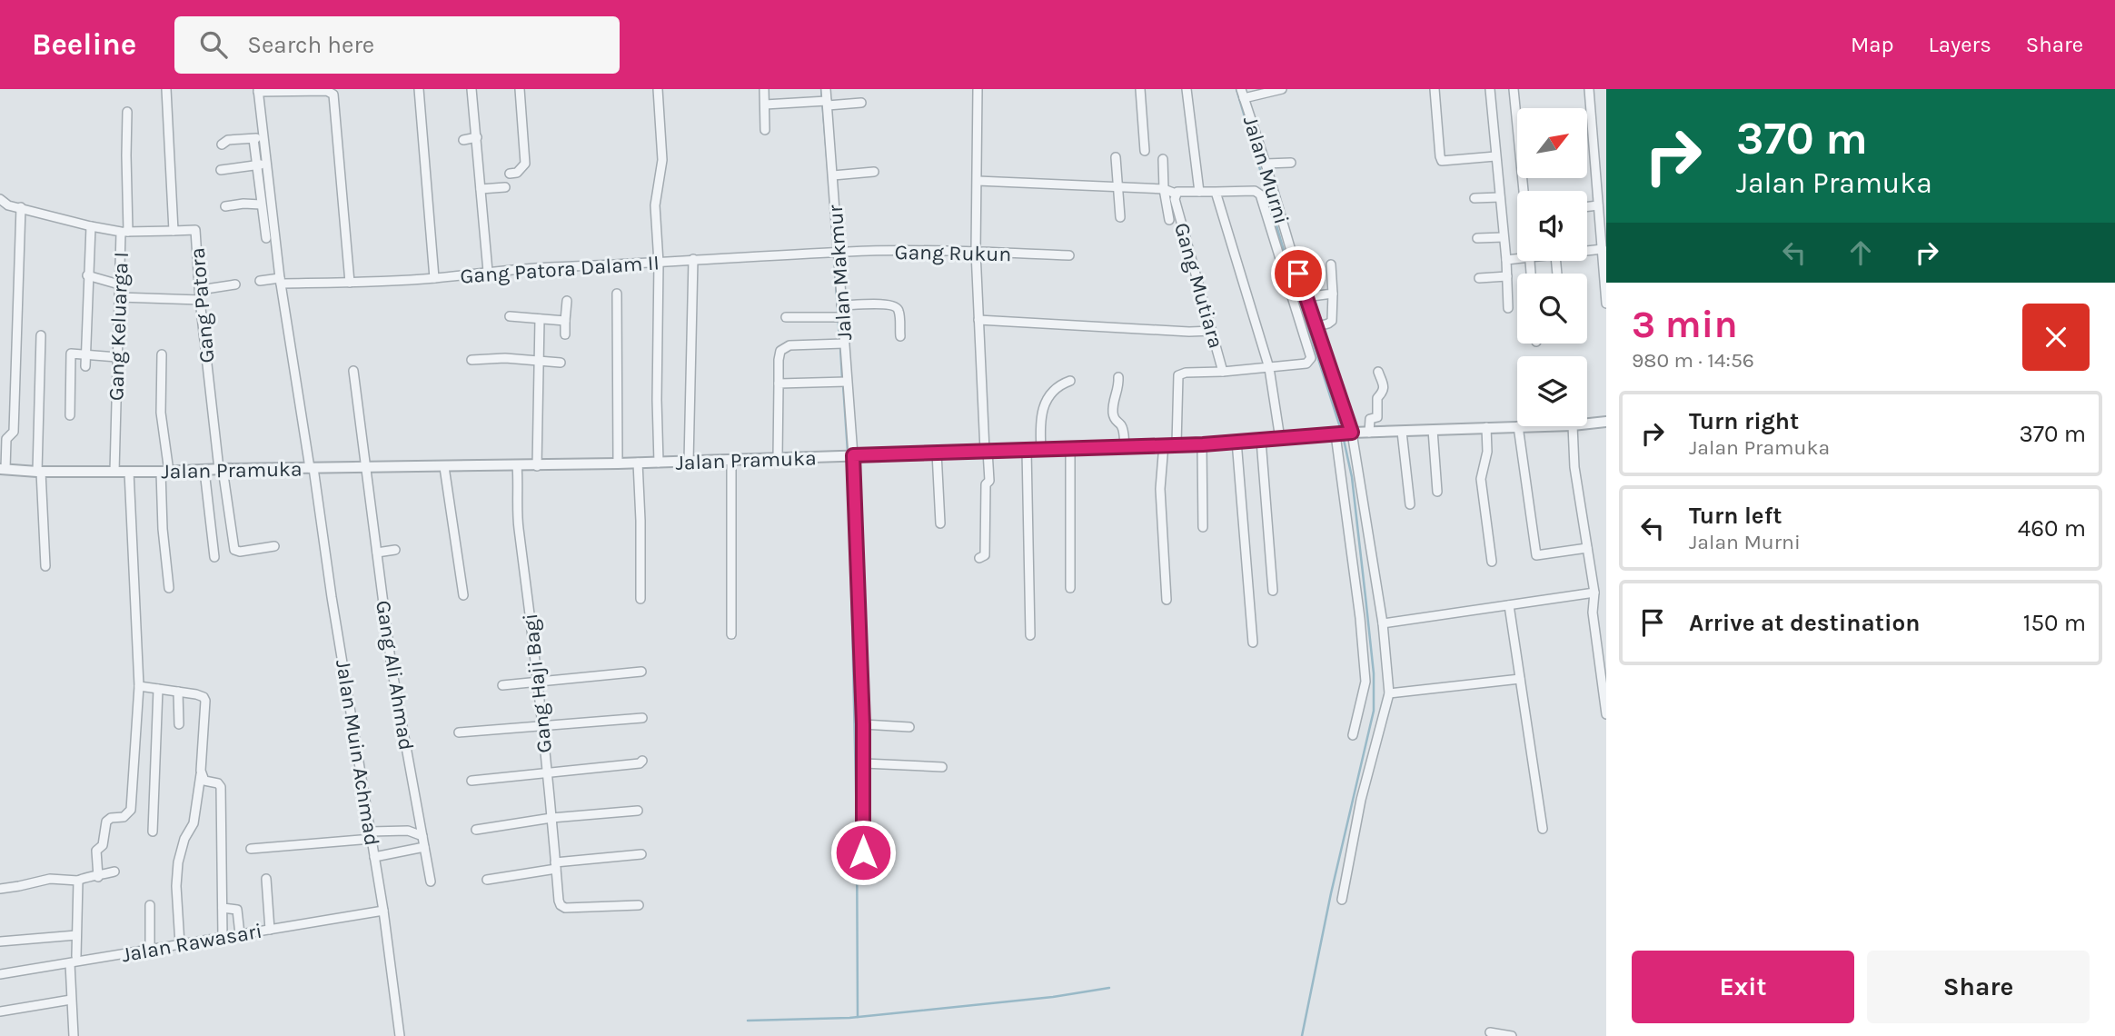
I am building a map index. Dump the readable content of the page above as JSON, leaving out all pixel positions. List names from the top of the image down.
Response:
{
  "streets": {
    "street": [
      "Jalan Murni",
      "Gang Rukun",
      "Gang Patora Dalam II",
      "Jalan Makmur",
      "Gang Mutiara",
      "Gang Patora",
      "Gang Keluarga I",
      "Jalan Pramuka",
      "Gang Ali Ahmad",
      "Gang Haji Bagi",
      "Jalan Muin Achmad",
      "Jalan Rawasari"
    ]
  },
  "crossings": [
    ["Jalan Murni", "Gang Mutiara"],
    ["Jalan Murni", "Jalan Pramuka"],
    ["Gang Rukun", "Gang Patora Dalam II"],
    ["Gang Rukun", "Jalan Makmur"],
    ["Gang Patora Dalam II", "Jalan Makmur"],
    ["Jalan Makmur", "Jalan Pramuka"],
    ["Gang Mutiara", "Jalan Pramuka"],
    ["Gang Patora", "Jalan Pramuka"],
    ["Gang Keluarga I", "Jalan Pramuka"],
    ["Jalan Pramuka", "Gang Ali Ahmad"],
    ["Jalan Pramuka", "Gang Haji Bagi"],
    ["Jalan Pramuka", "Jalan Muin Achmad"],
    ["Jalan Muin Achmad", "Jalan Rawasari"]
  ],
  "north": "top right",
  "page": {
    "header": "Beeline",
    "search": "Search here",
    "nav": ["Map", "Layers", "Share"],
    "turn": ["370 m", "Jalan Pramuka"],
    "heading": ["3 min", "980 m · 14:56"],
    "list": [
      {
        "name": "Turn right",
        "note": "Jalan Pramuka",
        "value": "370 m"
      },
      {
        "name": "Turn left",
        "note": "Jalan Murni",
        "value": "460 m"
      },
      {
        "name": "Arrive at destination",
        "value": "150 m"
      }
    ],
    "buttons": ["Exit", "Share"]
  }
}
